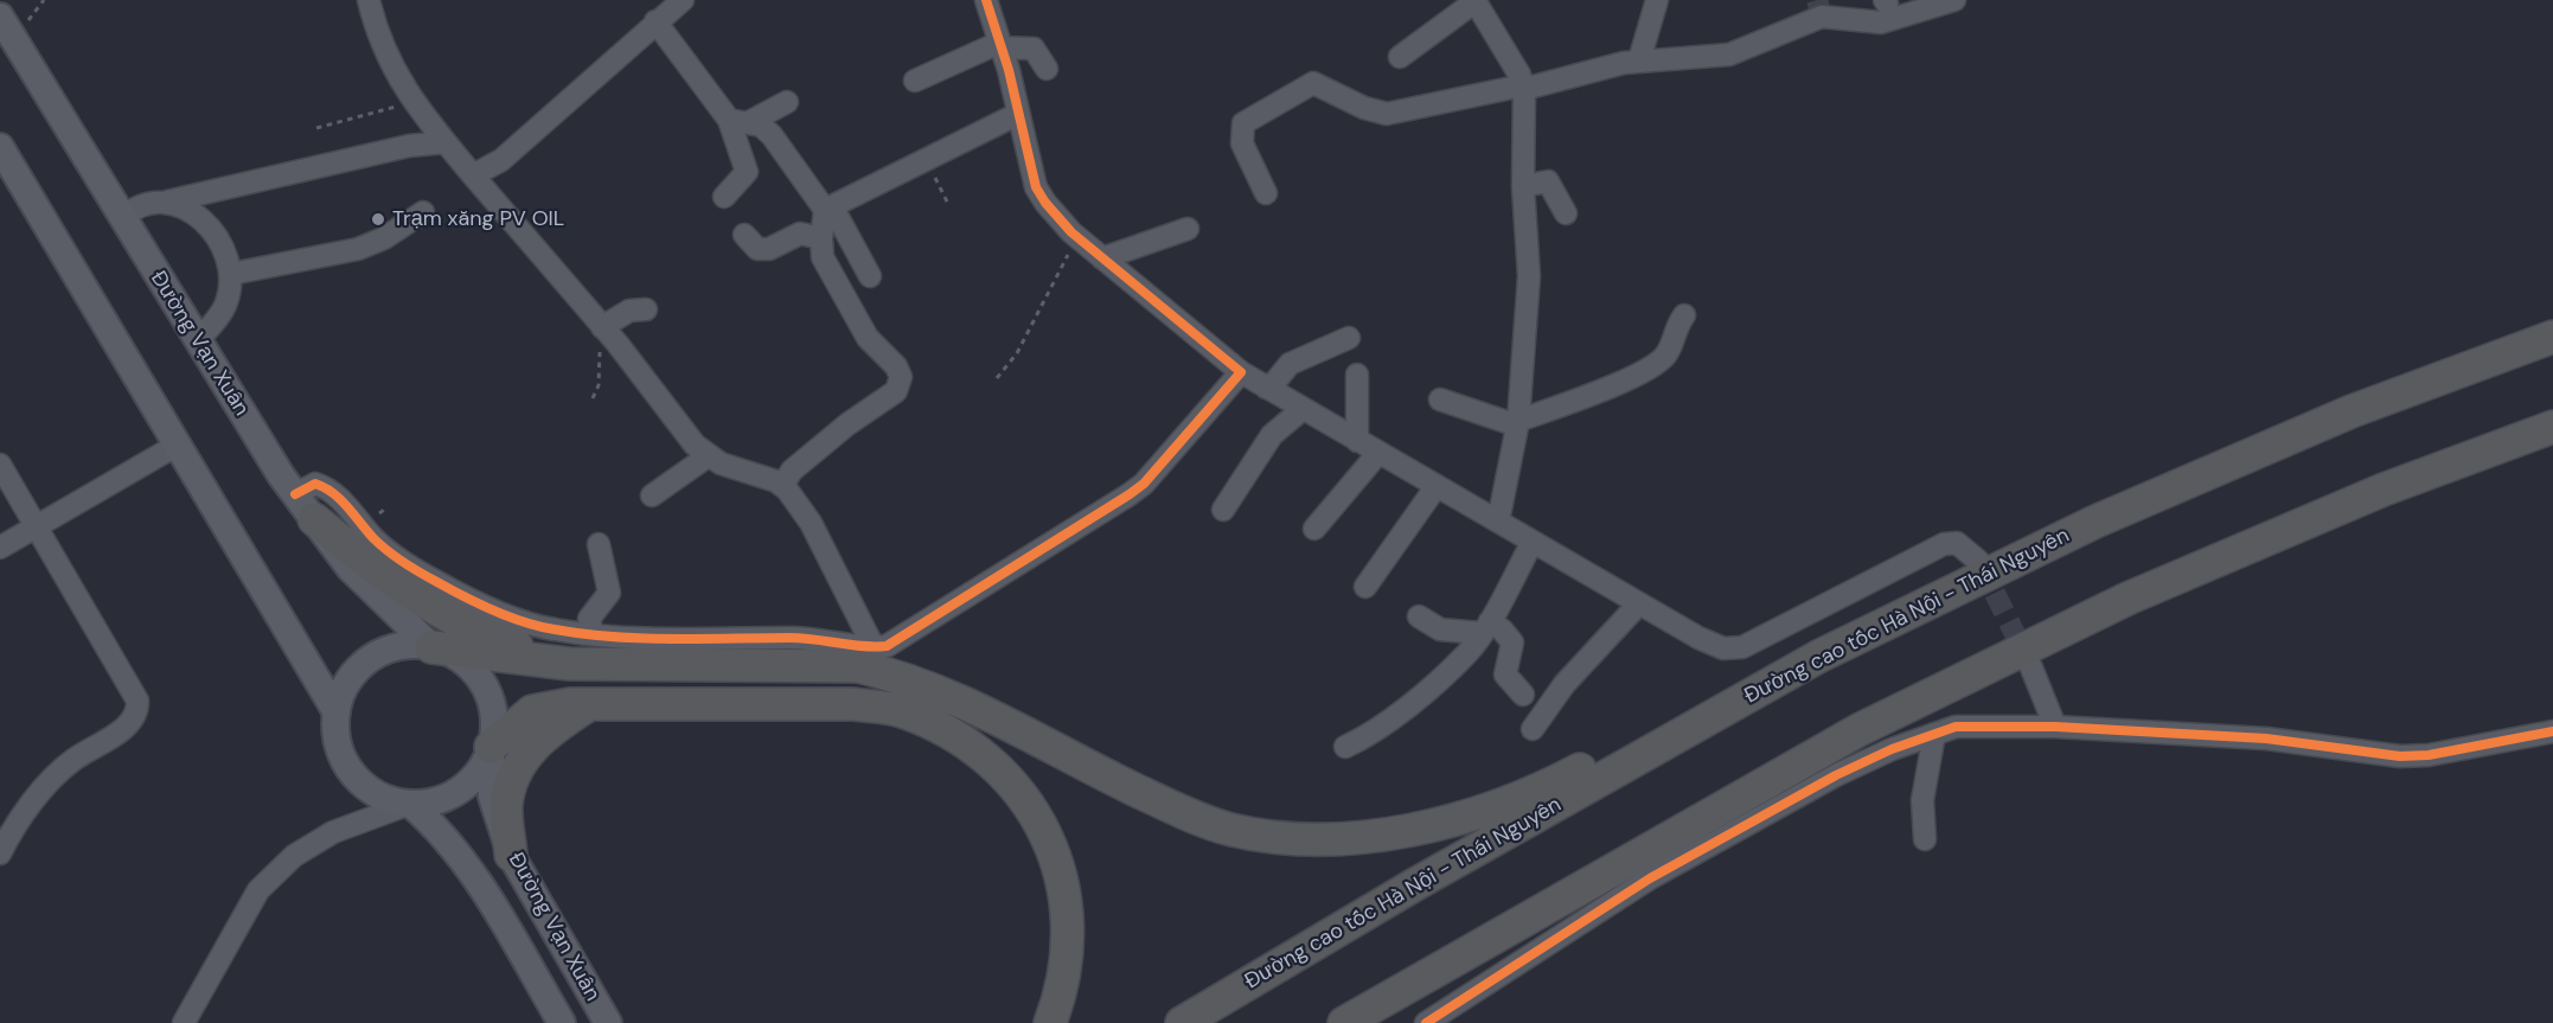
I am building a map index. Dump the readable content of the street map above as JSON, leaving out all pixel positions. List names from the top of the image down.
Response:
{
  "streets": {
    "highway": ["Đường cao tốc Hà Nội - Thái Nguyên"],
    "main road": ["Đường Vạn Xuân"]
  },
  "places": ["Trạm xăng PV OIL"]
}
